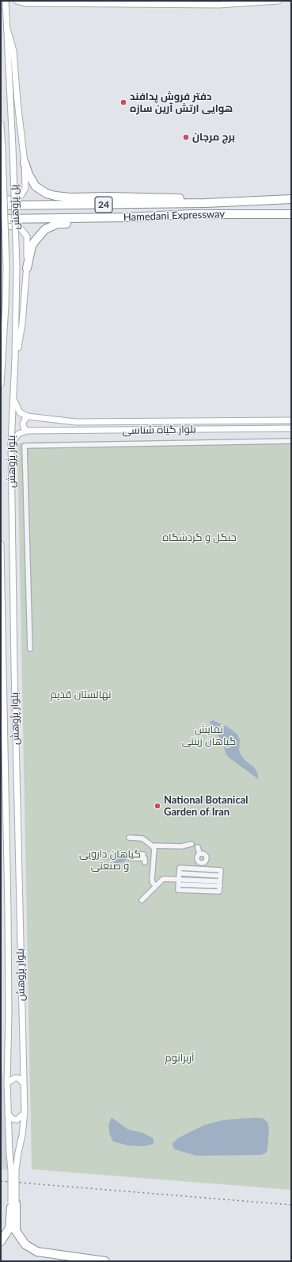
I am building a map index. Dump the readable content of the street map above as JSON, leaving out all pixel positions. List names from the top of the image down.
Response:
{
  "streets": {
    "highway": ["24", "Hamedani Expressway"],
    "street": ["پل پژوهش", "بلوار گیاه شناسی", "بلوار پژوهش"]
  },
  "crossings": [
    ["پل پژوهش", "بلوار پژوهش"]
  ],
  "parks": [
    "جنگل و گردشگاه",
    "نهالستان قدیم",
    "نمایش گیاهان زینتی",
    "گیاهان دارویی و صنعتی",
    "آربرانوم"
  ],
  "places": ["دفتر فروش پدافند هوایی ارتش آرین سازه", "برج مرجان", "National Botanical Garden of Iran"]
}
